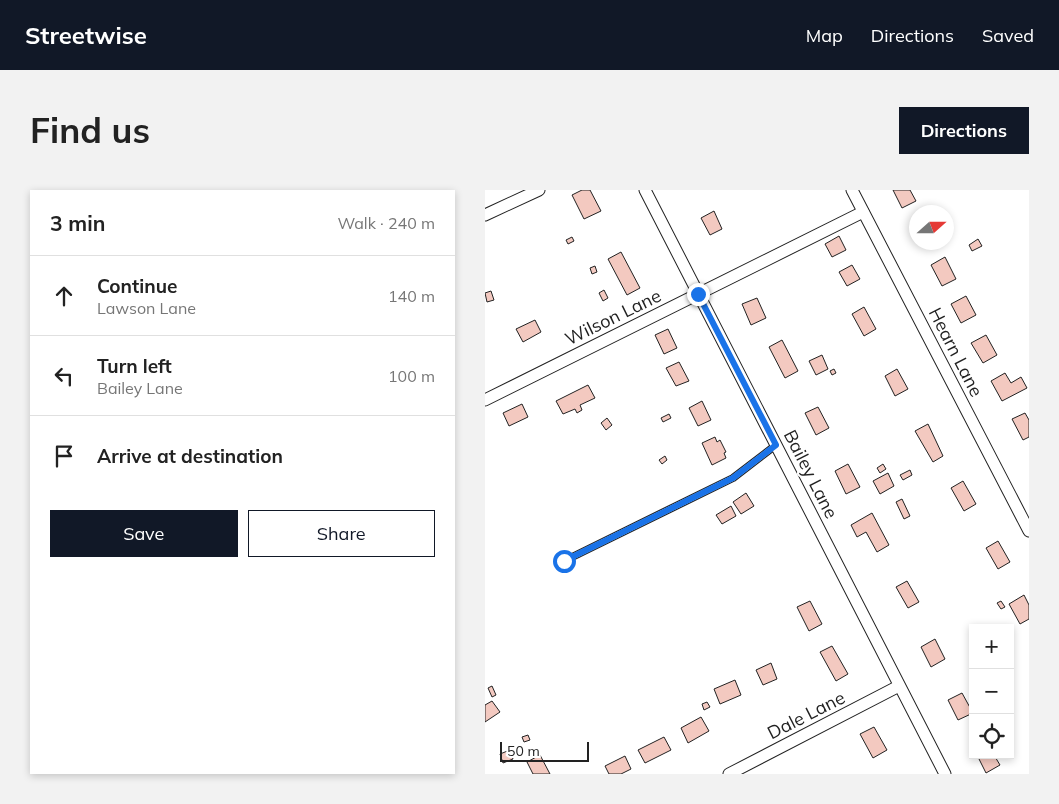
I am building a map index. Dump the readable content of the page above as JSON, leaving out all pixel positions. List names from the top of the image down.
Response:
{
  "streets": {
    "street": [
      "Wilson Lane",
      "Hearn Lane",
      "Bailey Lane",
      "Dale Lane"
    ]
  },
  "crossings": [
    ["Wilson Lane", "Hearn Lane"],
    ["Wilson Lane", "Bailey Lane"],
    ["Bailey Lane", "Dale Lane"]
  ],
  "scale_bar": "50 m",
  "north": "right",
  "page": {
    "header": "Streetwise",
    "nav": ["Map", "Directions", "Saved"],
    "buttons": [
      "Directions",
      ["Save", "Share"]
    ],
    "title": "Find us",
    "heading": ["3 min", "Walk · 240 m"],
    "list": [
      ["Continue", "Lawson Lane", "140 m"],
      ["Turn left", "Bailey Lane", "100 m"],
      "Arrive at destination"
    ],
    "map_buttons": ["+", "−"],
    "scale": "50 m"
  }
}
